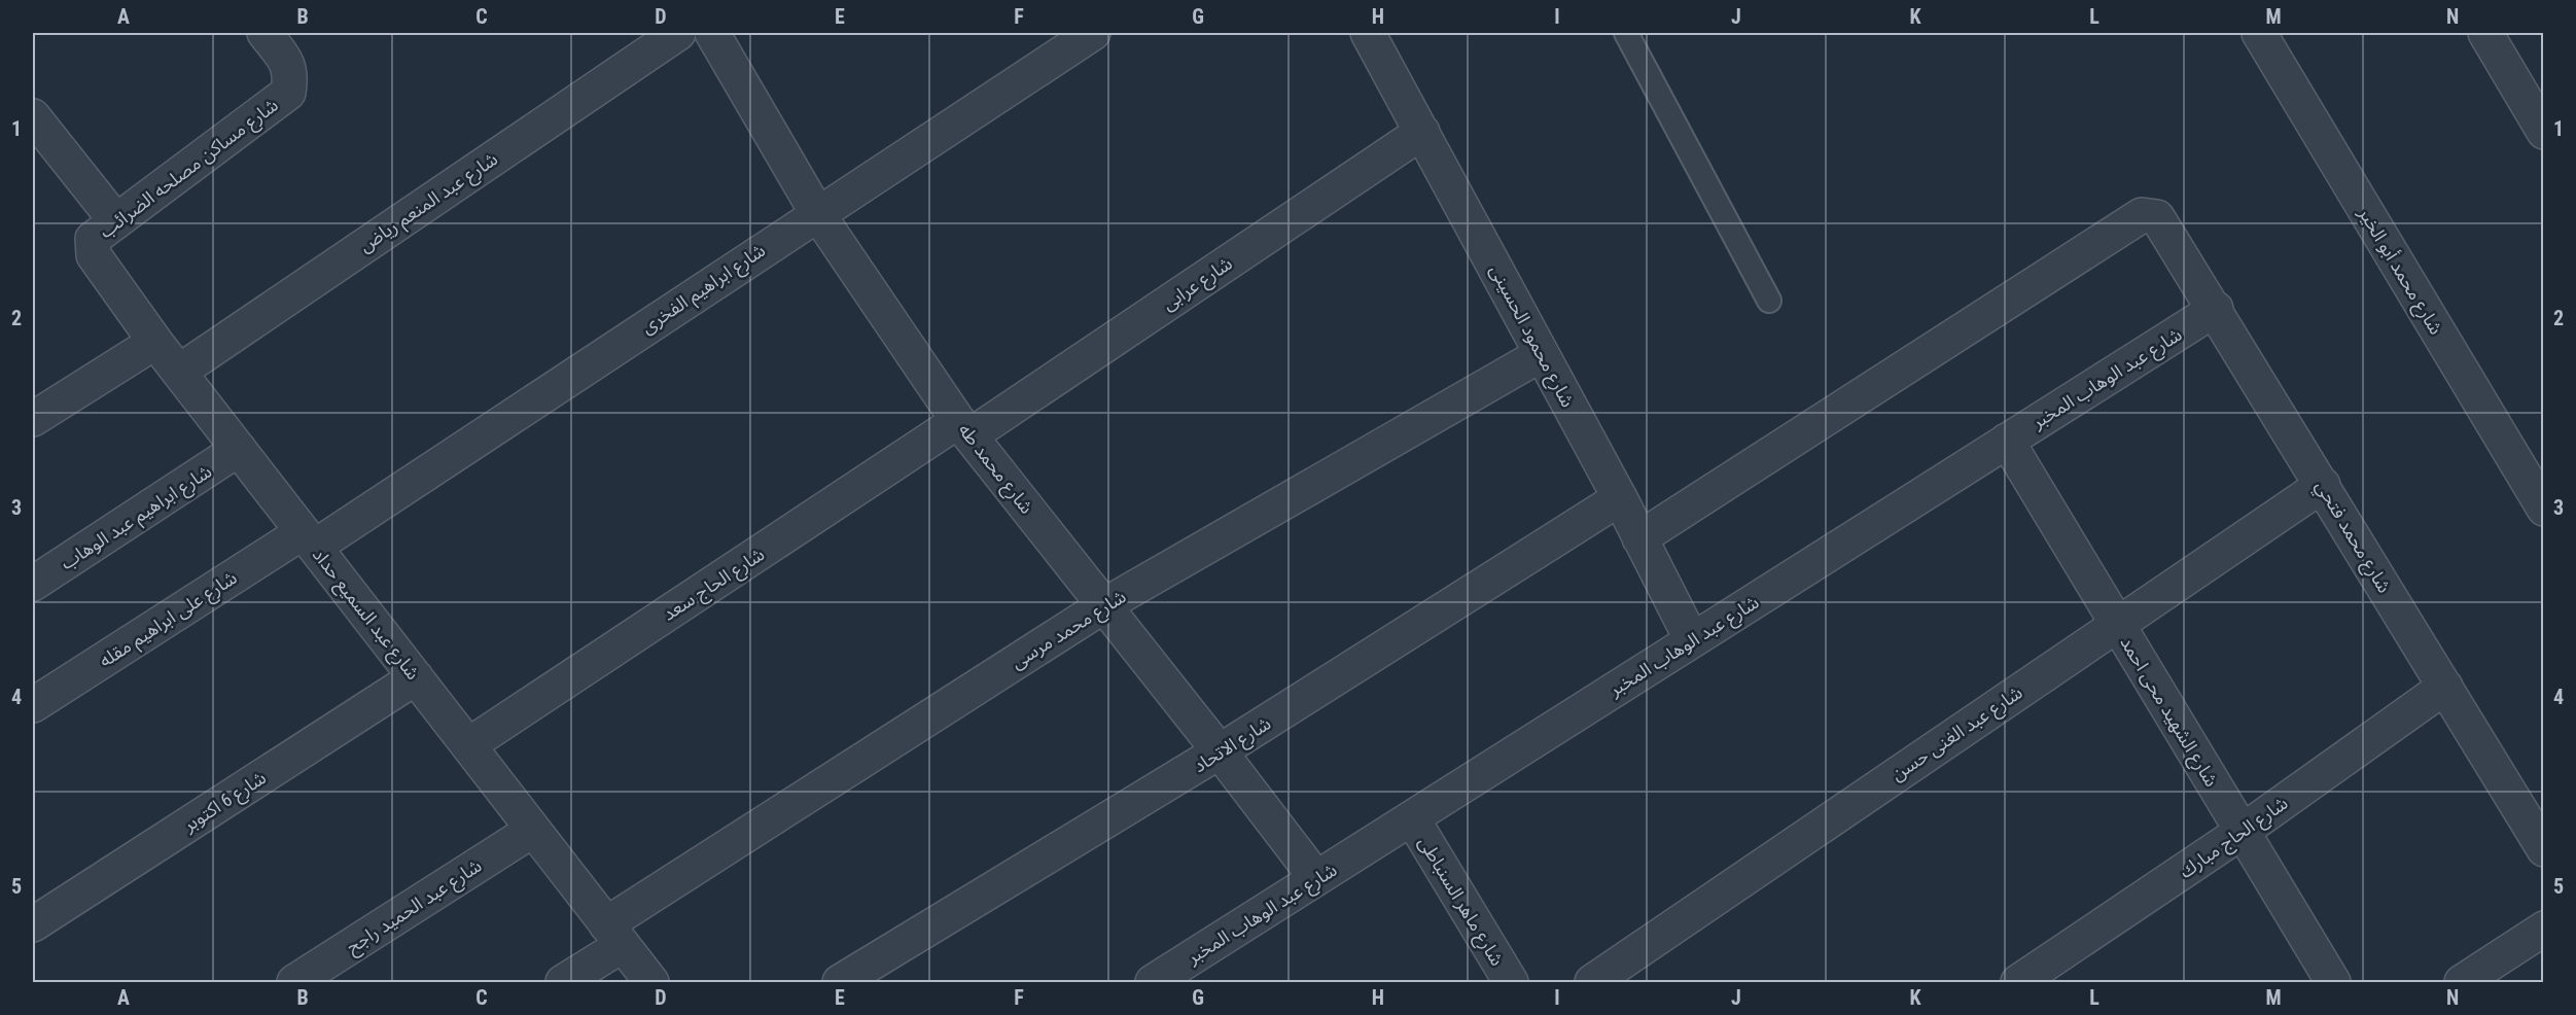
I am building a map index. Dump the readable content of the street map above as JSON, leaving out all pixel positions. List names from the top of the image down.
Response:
{
  "streets": {
    "street": [
      "شارع مساكن مصلحه الضرائب",
      "شارع عبد المنعم رياض",
      "شارع محمد أبو الخير",
      "شارع عرابى",
      "شارع ابراهيم الفخرى",
      "شارع محمود الحسينى",
      "شارع عبد الوهاب المخبر",
      "شارع محمد طه",
      "شارع ابراهيم عبد الوهاب",
      "شارع محمد فتحي",
      "شارع الحاج سعد",
      "شارع عبد السميع حداد",
      "شارع على ابراهيم مقله",
      "شارع محمد مرسى",
      "شارع الشهيد محى احمد",
      "شارع عبد الغنى حسن",
      "شارع الاتحاد",
      "شارع 6 اكتوبر",
      "شارع الحاج مبارك",
      "شارع ماهر السنباطى",
      "شارع عبد الحميد راجح"
    ]
  },
  "crossings": [
    ["شارع مساكن مصلحه الضرائب", "شارع عبد السميع حداد"],
    ["شارع عبد المنعم رياض", "شارع عبد السميع حداد"],
    ["شارع عرابى", "شارع محمود الحسينى"],
    ["شارع عرابى", "شارع محمد طه"],
    ["شارع عرابى", "شارع الحاج سعد"],
    ["شارع ابراهيم الفخرى", "شارع محمد طه"],
    ["شارع ابراهيم الفخرى", "شارع عبد السميع حداد"],
    ["شارع ابراهيم الفخرى", "شارع على ابراهيم مقله"],
    ["شارع محمود الحسينى", "شارع عبد الوهاب المخبر"],
    ["شارع محمود الحسينى", "شارع محمد فتحي"],
    ["شارع محمود الحسينى", "شارع محمد مرسى"],
    ["شارع محمود الحسينى", "شارع الاتحاد"],
    ["شارع عبد الوهاب المخبر", "شارع محمد طه"],
    ["شارع عبد الوهاب المخبر", "شارع محمد فتحي"],
    ["شارع عبد الوهاب المخبر", "شارع الشهيد محى احمد"],
    ["شارع عبد الوهاب المخبر", "شارع ماهر السنباطى"],
    ["شارع محمد طه", "شارع الحاج سعد"],
    ["شارع محمد طه", "شارع محمد مرسى"],
    ["شارع محمد طه", "شارع الاتحاد"],
    ["شارع ابراهيم عبد الوهاب", "شارع عبد السميع حداد"],
    ["شارع محمد فتحي", "شارع عبد الغنى حسن"],
    ["شارع محمد فتحي", "شارع الحاج مبارك"],
    ["شارع الحاج سعد", "شارع عبد السميع حداد"],
    ["شارع عبد السميع حداد", "شارع على ابراهيم مقله"],
    ["شارع عبد السميع حداد", "شارع محمد مرسى"],
    ["شارع عبد السميع حداد", "شارع 6 اكتوبر"],
    ["شارع عبد السميع حداد", "شارع عبد الحميد راجح"],
    ["شارع الشهيد محى احمد", "شارع عبد الغنى حسن"],
    ["شارع الشهيد محى احمد", "شارع الحاج مبارك"]
  ],
  "grid": {
    "columns": [
      "A",
      "B",
      "C",
      "D",
      "E",
      "F",
      "G",
      "H",
      "I",
      "J",
      "K",
      "L",
      "M",
      "N"
    ],
    "rows": [
      "1",
      "2",
      "3",
      "4",
      "5"
    ]
  }
}
